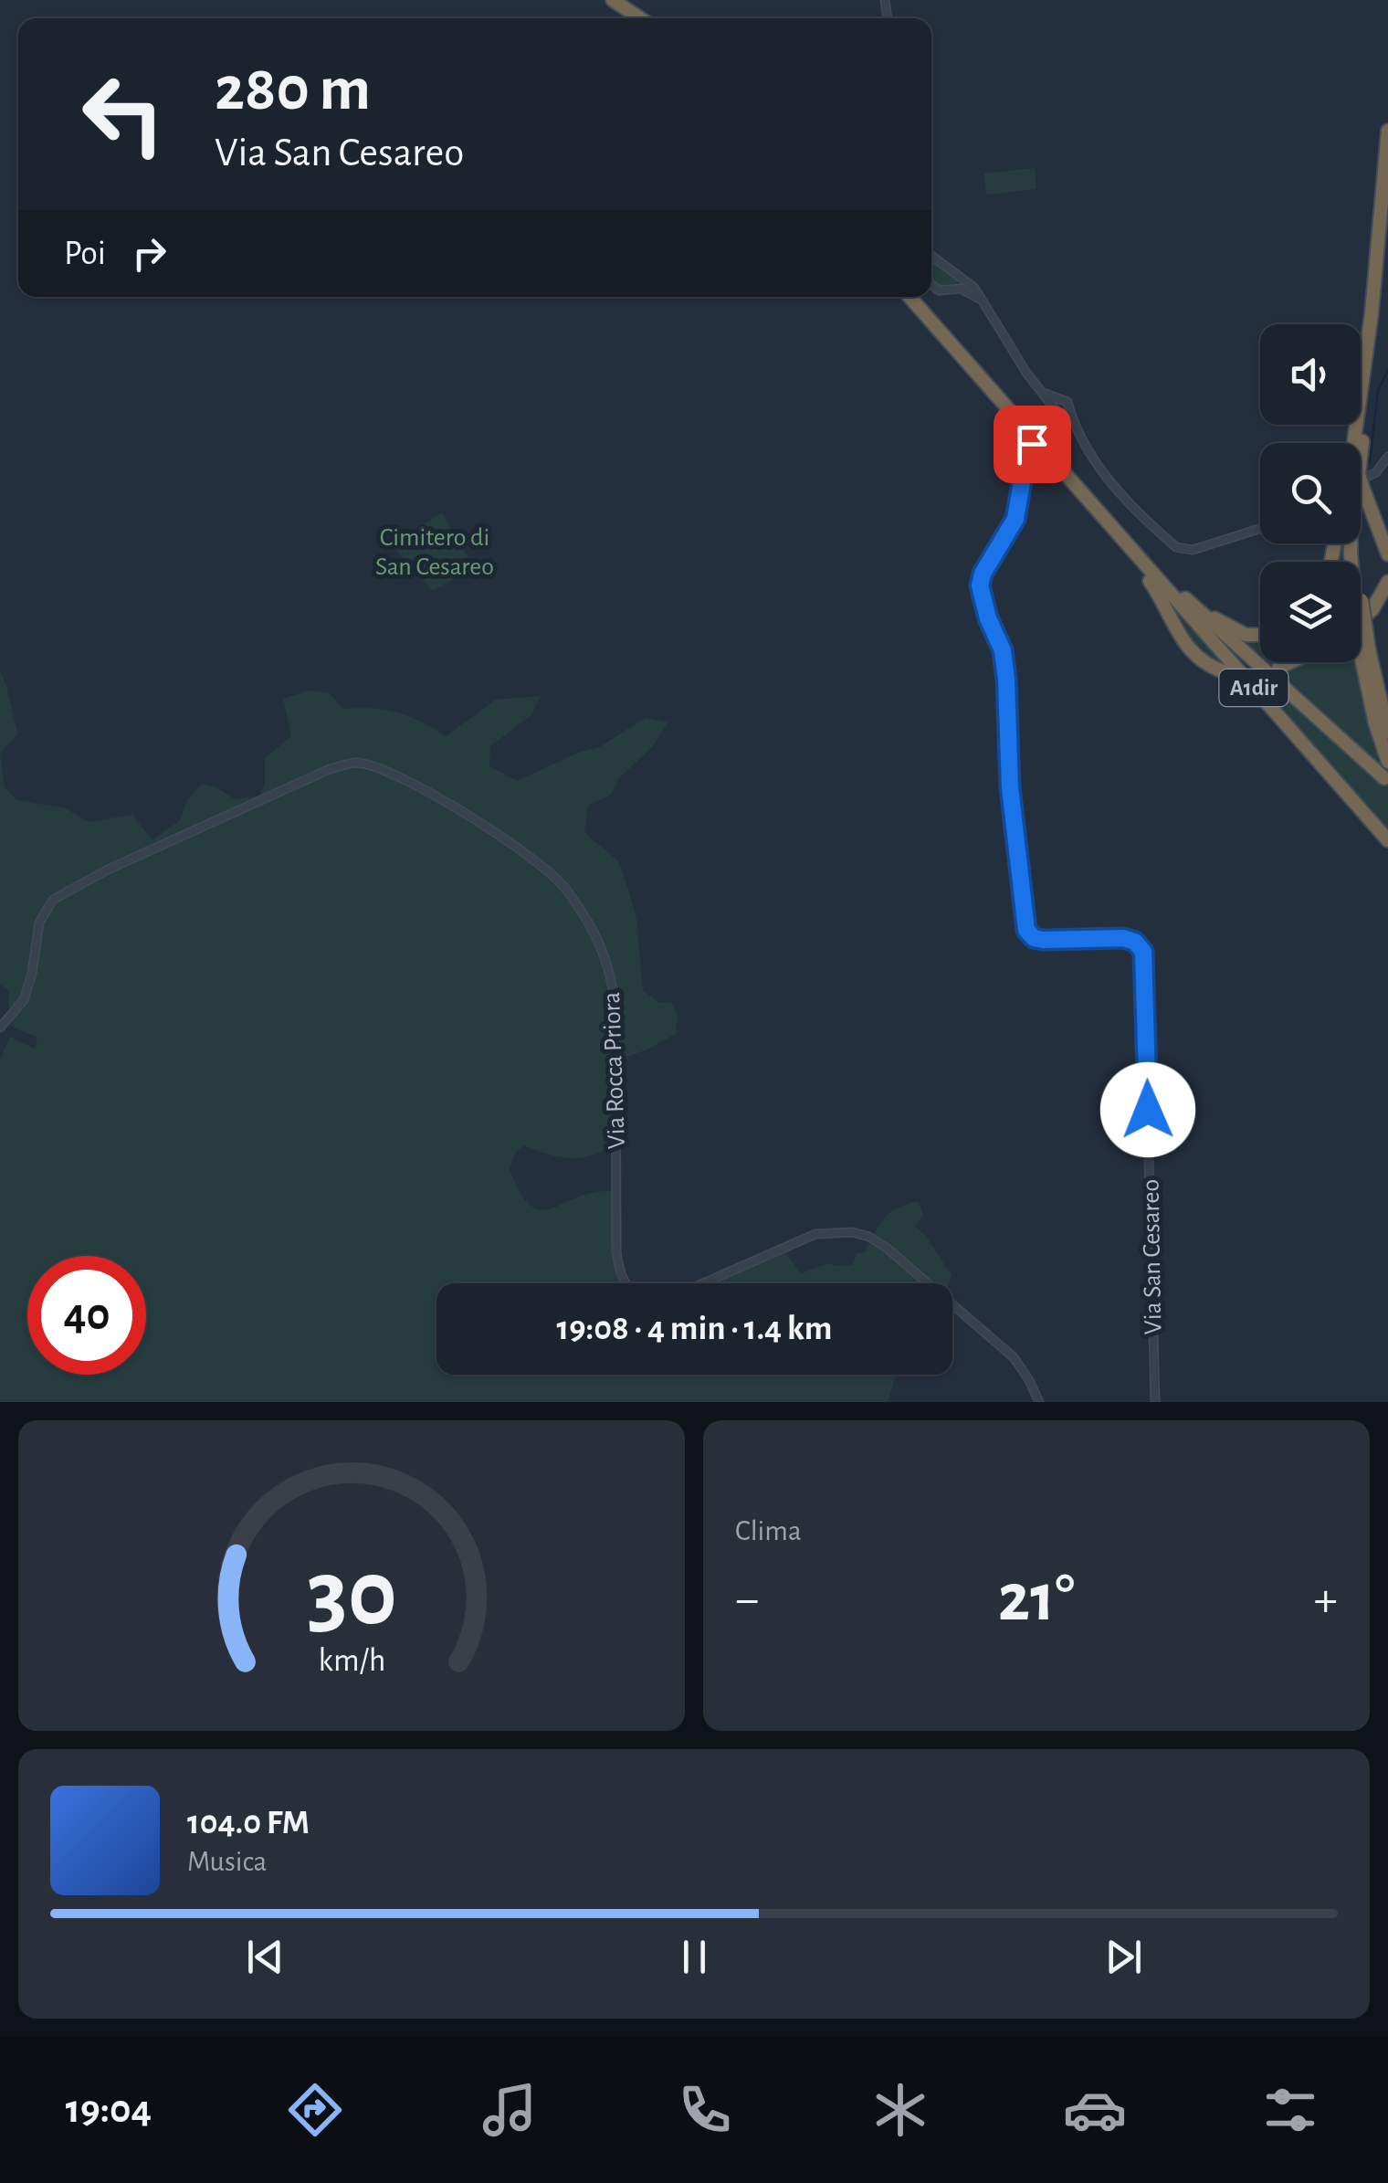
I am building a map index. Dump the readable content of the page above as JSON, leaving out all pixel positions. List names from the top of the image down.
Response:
{
  "streets": {
    "highway": ["A1dir"],
    "street": ["Via Rocca Priora", "Via San Cesareo"]
  },
  "parks": ["Cimitero di San Cesareo"],
  "page": {
    "turn": ["280 m", "Via San Cesareo"],
    "then": "Poi",
    "limit": "40",
    "trip": "19:08 · 4 min · 1.4 km",
    "tile": "Clima",
    "heat": ["−", "21°", "+"],
    "song": ["104.0 FM", "Musica"],
    "tabs": "19:04",
    "gauge": ["30", "km/h"]
  }
}
